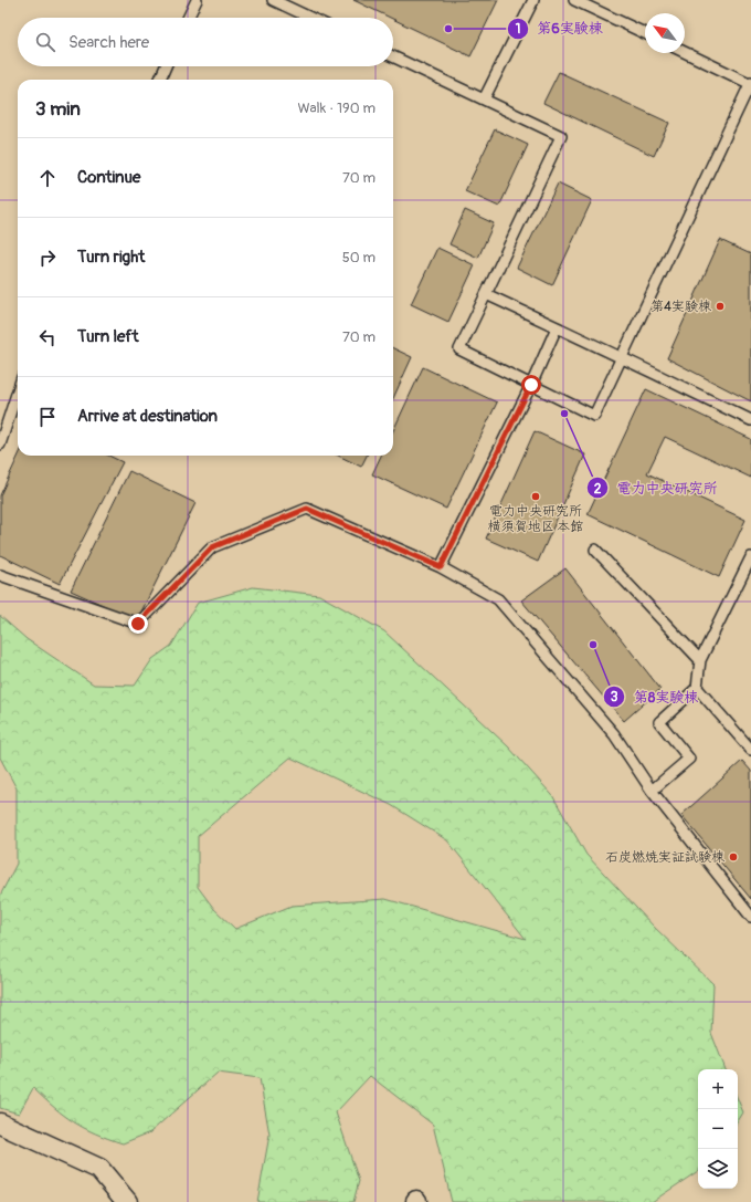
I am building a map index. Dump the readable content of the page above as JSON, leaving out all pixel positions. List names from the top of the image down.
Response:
{
  "places": [
    "第6実験棟",
    "第4実験棟",
    "電力中央研究所",
    "電力中央研究所 横須賀地区 本館",
    "第8実験棟",
    "石炭燃焼実証試験棟"
  ],
  "north": "top left",
  "page": {
    "search": "Search here",
    "heading": ["3 min", "Walk · 190 m"],
    "list": [
      ["Continue", "70 m"],
      ["Turn right", "50 m"],
      ["Turn left", "70 m"],
      "Arrive at destination"
    ],
    "map_buttons": ["+", "−"]
  }
}
